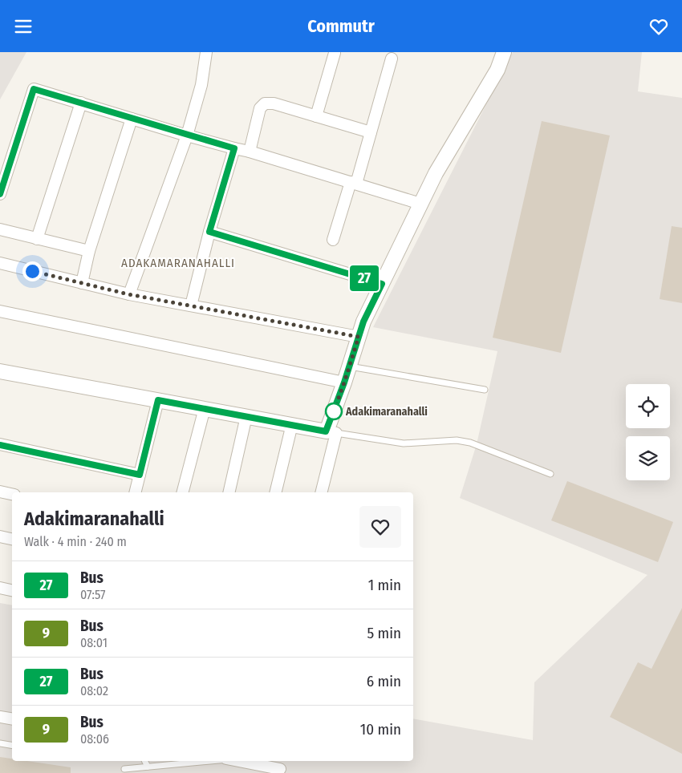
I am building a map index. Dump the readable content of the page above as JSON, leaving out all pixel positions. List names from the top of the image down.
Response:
{
  "districts": ["ADAKAMARANAHALLI"],
  "places": ["Adakimaranahalli"],
  "lines": ["bus line 27"],
  "page": {
    "header": "Commutr",
    "on_map": "27",
    "heading": ["Adakimaranahalli", "Walk · 4 min · 240 m"],
    "list": [
      {
        "mark": "27",
        "name": "Bus",
        "note": "07:57",
        "value": "1 min"
      },
      {
        "mark": "9",
        "name": "Bus",
        "note": "08:01",
        "value": "5 min"
      },
      {
        "mark": "27",
        "name": "Bus",
        "note": "08:02",
        "value": "6 min"
      },
      {
        "mark": "9",
        "name": "Bus",
        "note": "08:06",
        "value": "10 min"
      }
    ]
  }
}
